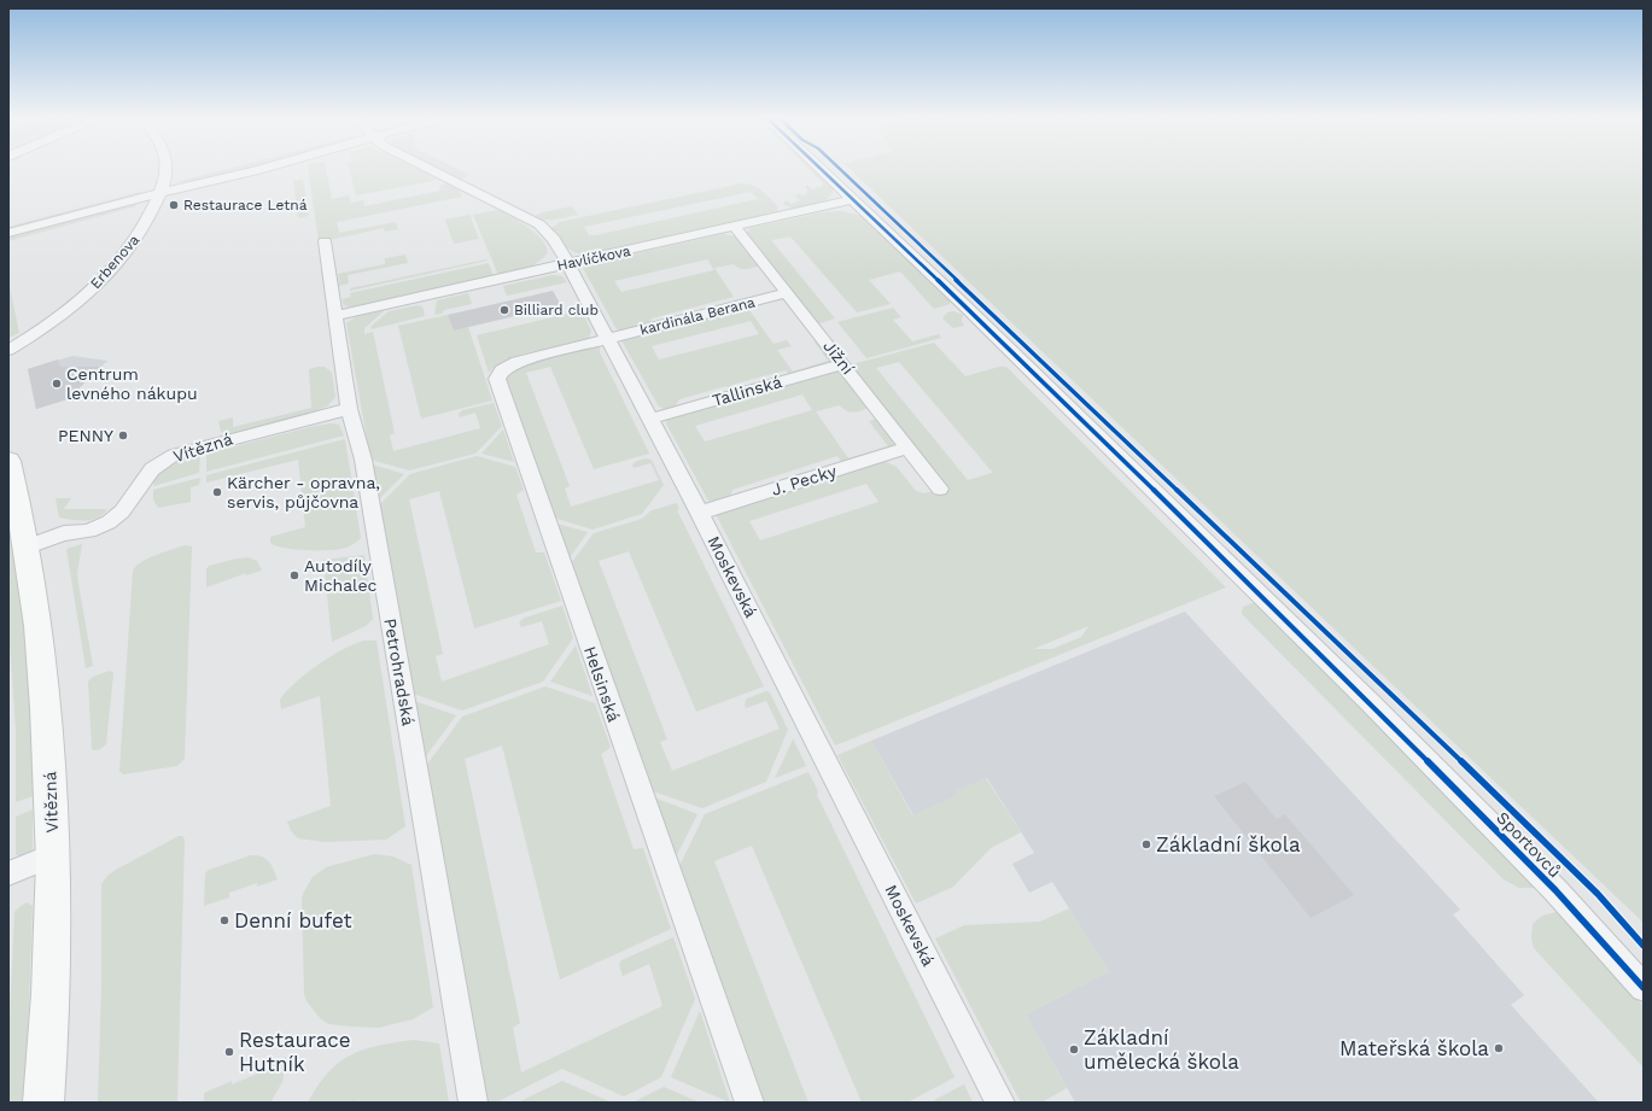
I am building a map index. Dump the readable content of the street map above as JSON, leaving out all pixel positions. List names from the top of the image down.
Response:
{
  "streets": {
    "main road": ["Vítězná"],
    "street": [
      "Havlíčkova",
      "Erbenova",
      "kardinála Berana",
      "Jižní",
      "Tallinská",
      "J. Pecky",
      "Moskevská",
      "Petrohradská",
      "Helsinská",
      "Sportovců"
    ]
  },
  "crossings": [
    ["Havlíčkova", "Jižní"],
    ["Havlíčkova", "Moskevská"],
    ["Havlíčkova", "Petrohradská"],
    ["Havlíčkova", "Sportovců"],
    ["kardinála Berana", "Jižní"],
    ["kardinála Berana", "Moskevská"],
    ["kardinála Berana", "Helsinská"],
    ["Jižní", "Tallinská"],
    ["Jižní", "J. Pecky"],
    ["Tallinská", "Moskevská"],
    ["Vítězná", "Petrohradská"],
    ["J. Pecky", "Moskevská"],
    ["Moskevská", "Helsinská"]
  ],
  "places": [
    "Restaurace Letná",
    "Billiard club",
    "Centrum levného nákupu",
    "PENNY",
    "Kärcher - opravna, servis, půjčovna",
    "Autodíly Michalec",
    "Základní škola",
    "Denní bufet",
    "Mateřská škola",
    "Základní umělecká škola",
    "Restaurace Hutník"
  ]
}
